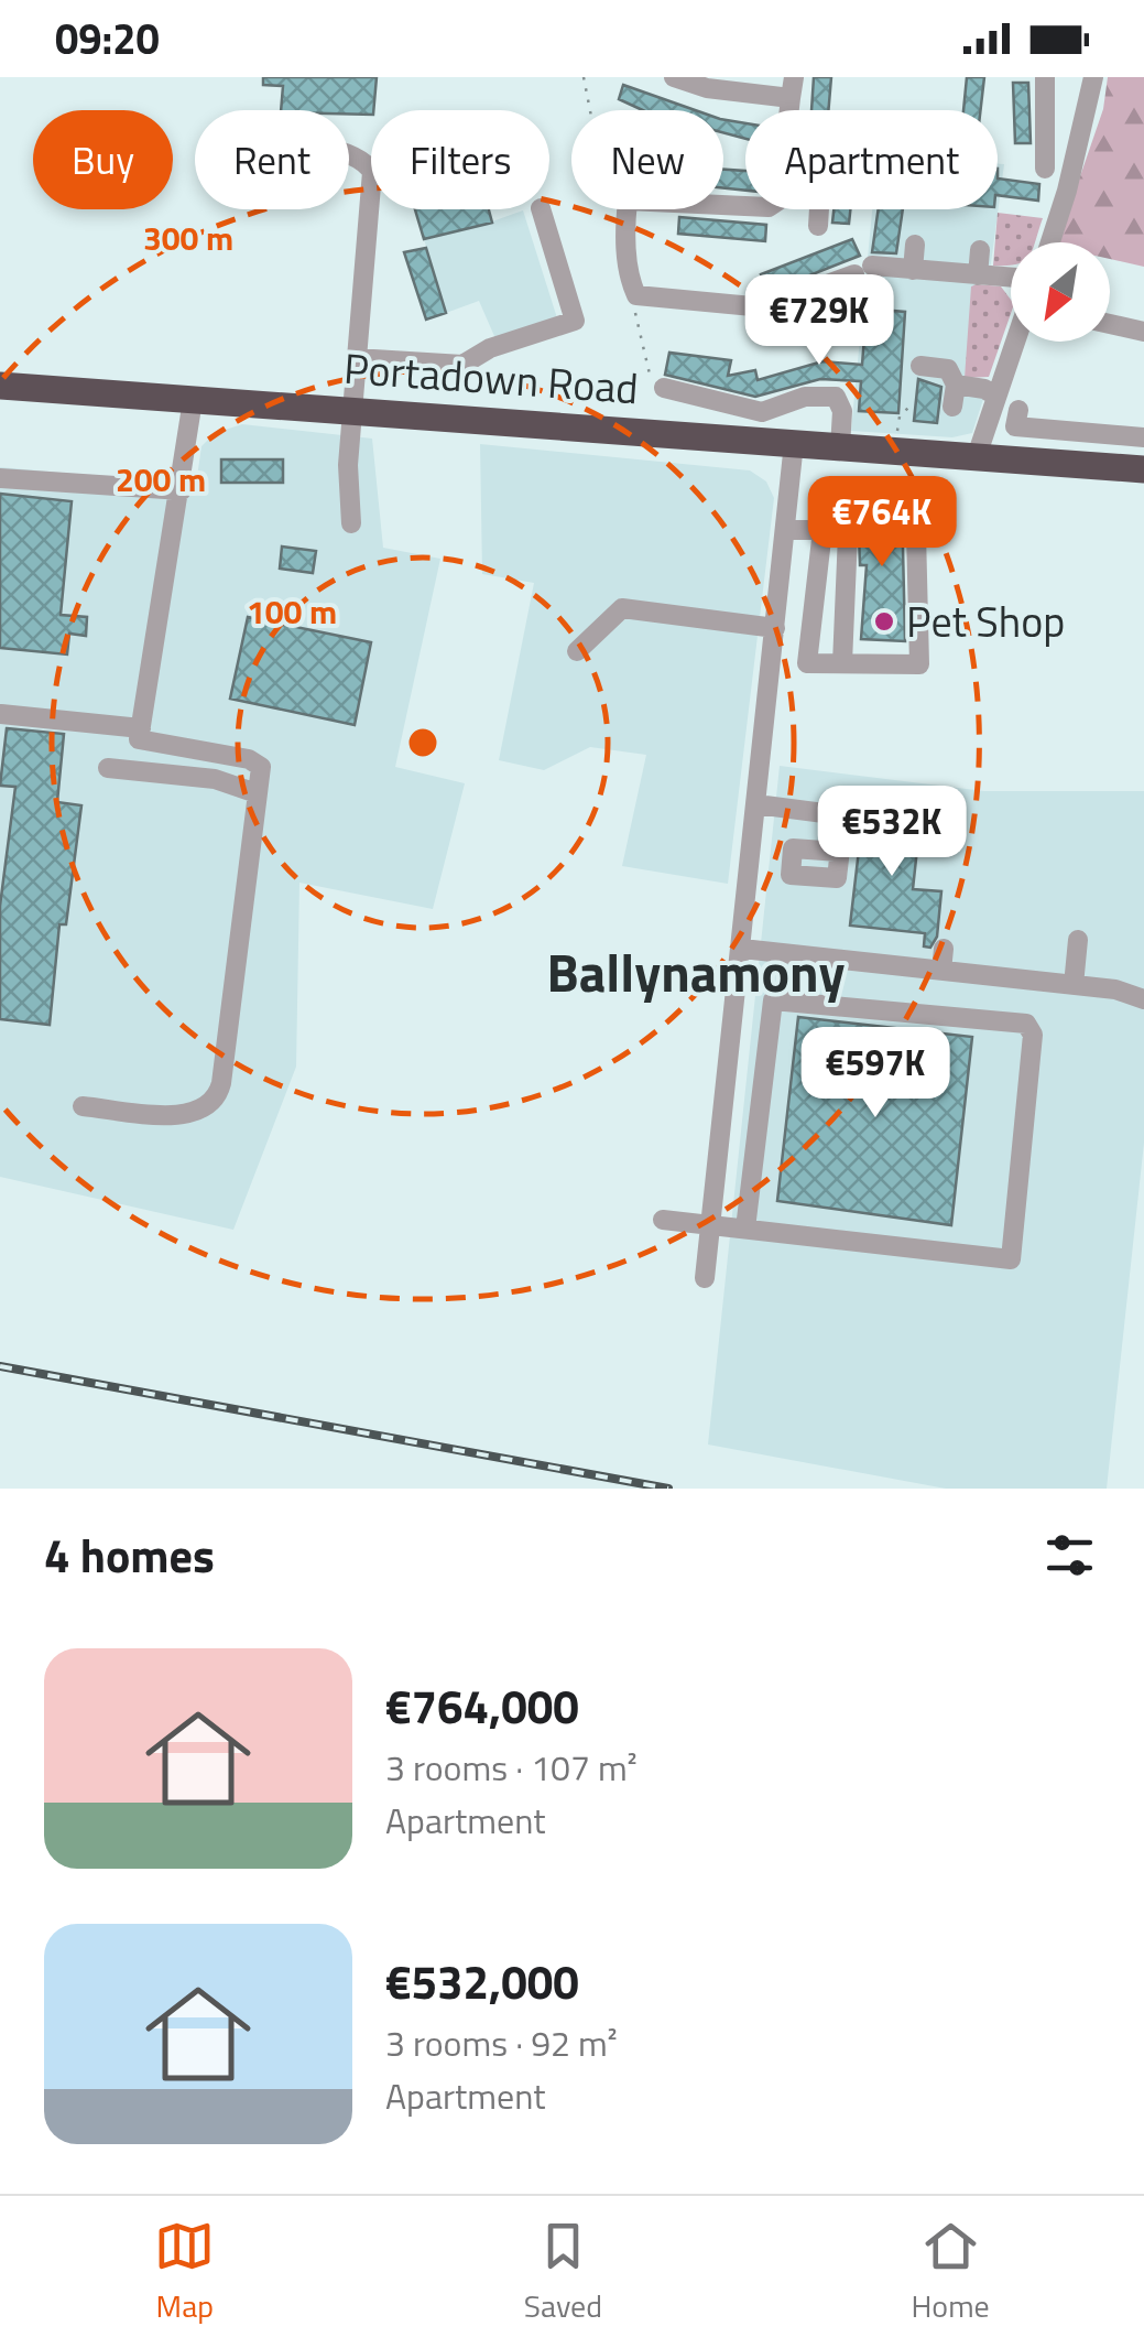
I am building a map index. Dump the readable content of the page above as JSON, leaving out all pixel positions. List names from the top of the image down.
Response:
{
  "streets": {
    "highway": ["Portadown Road"]
  },
  "districts": ["Ballynamony"],
  "places": ["Pet Shop"],
  "north": "bottom left",
  "page": {
    "status": "09:20",
    "chip": [
      "Buy",
      "Rent",
      "Filters",
      "New",
      "Apartment"
    ],
    "price": [
      "€729K",
      "€764K",
      "€532K",
      "€597K"
    ],
    "heading": "4 homes",
    "list": [
      {
        "name": "€764,000",
        "note": "3 rooms · 107 m² · Apartment"
      },
      {
        "name": "€532,000",
        "note": "3 rooms · 92 m² · Apartment"
      }
    ],
    "tabs": ["Map", "Saved", "Home"]
  },
  "rings": ["300 m", "200 m", "100 m"]
}
